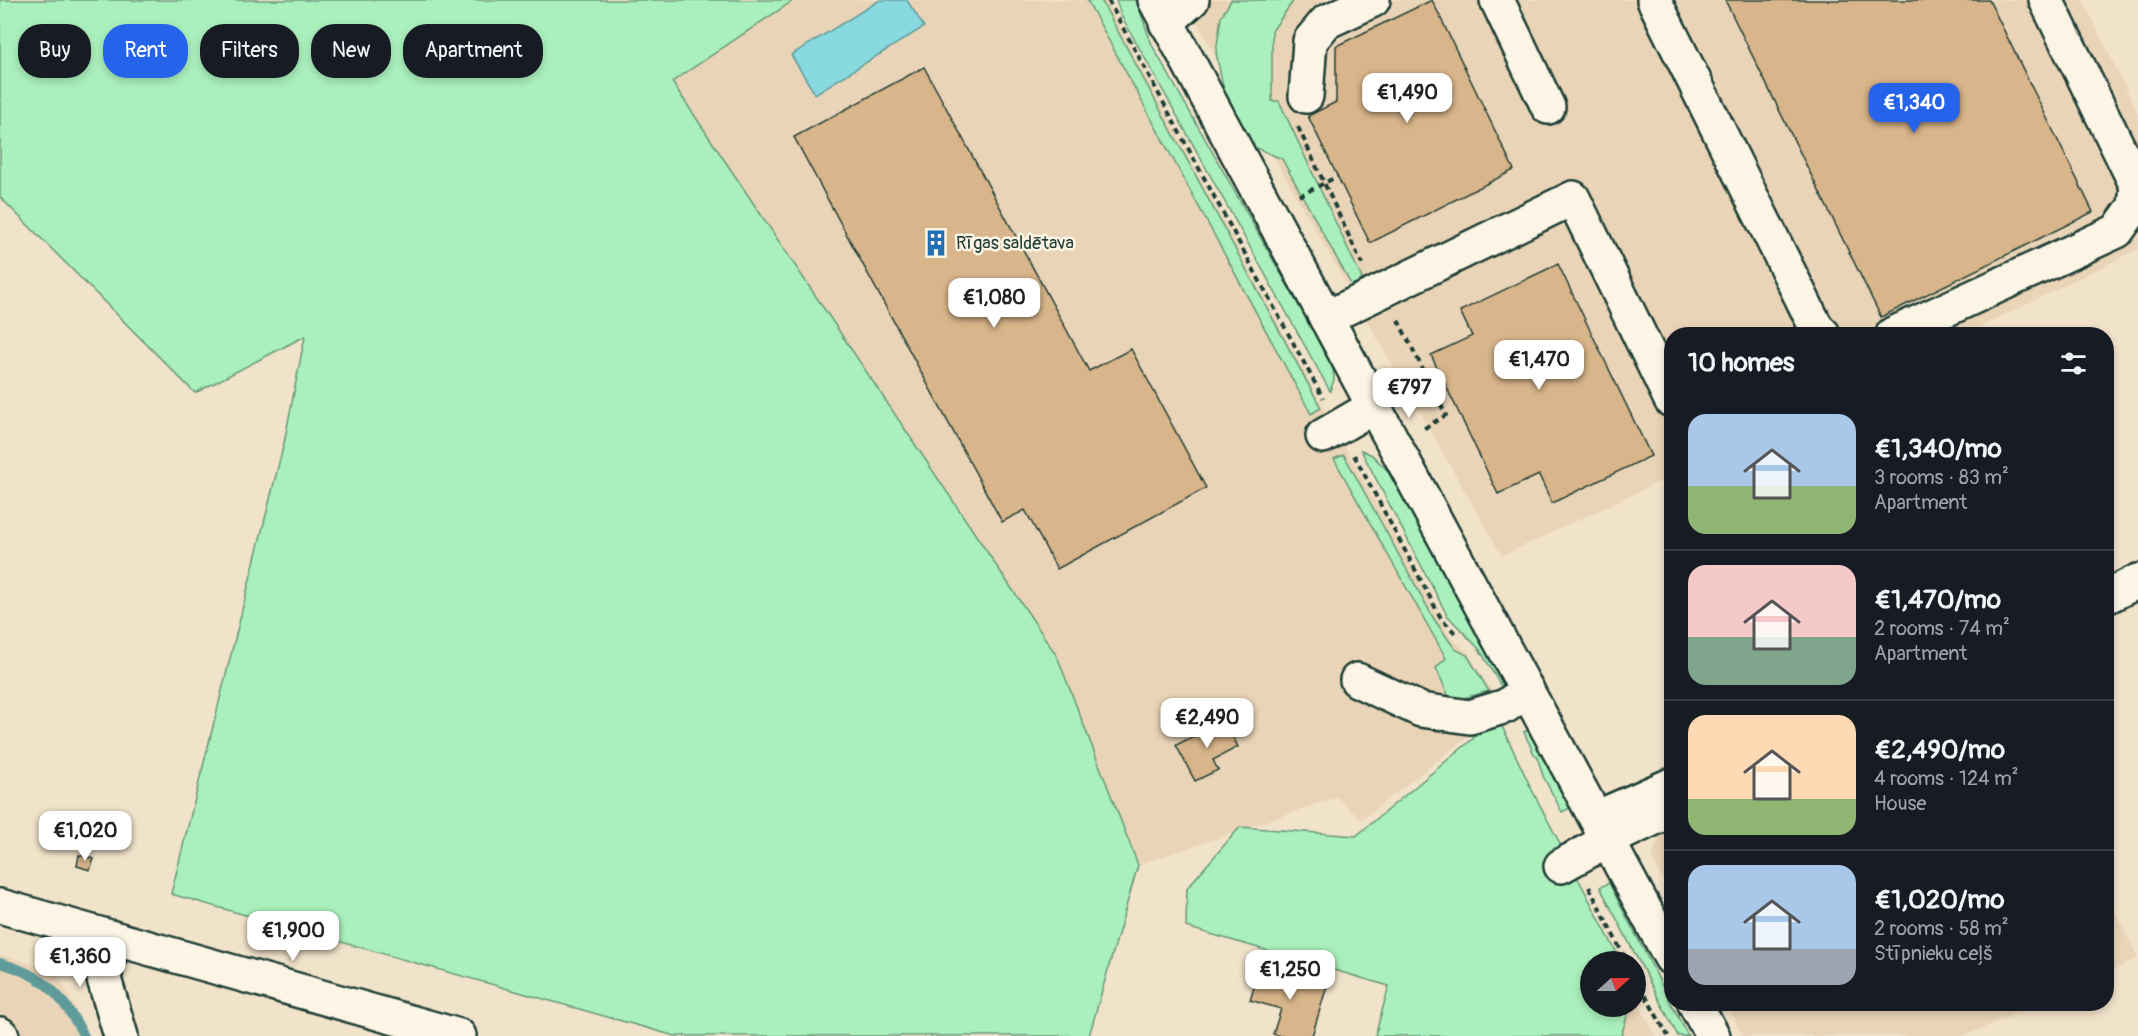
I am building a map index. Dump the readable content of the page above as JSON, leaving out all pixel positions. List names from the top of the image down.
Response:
{
  "places": {
    "building": ["Rīgas saldētava"]
  },
  "north": "right",
  "page": {
    "chip": [
      "Buy",
      "Rent",
      "Filters",
      "New",
      "Apartment"
    ],
    "price": [
      "€1,490",
      "€1,340",
      "€1,080",
      "€1,470",
      "€797",
      "€2,490",
      "€1,020",
      "€1,900",
      "€1,360",
      "€1,250"
    ],
    "heading": "10 homes",
    "list": [
      {
        "name": "€1,340/mo",
        "note": "3 rooms · 83 m² · Apartment"
      },
      {
        "name": "€1,470/mo",
        "note": "2 rooms · 74 m² · Apartment"
      },
      {
        "name": "€2,490/mo",
        "note": "4 rooms · 124 m² · House"
      },
      {
        "name": "€1,020/mo",
        "note": "2 rooms · 58 m² · Stīpnieku ceļš"
      }
    ]
  }
}
